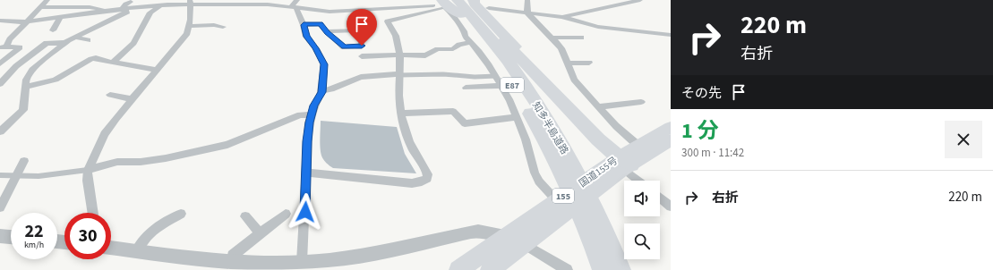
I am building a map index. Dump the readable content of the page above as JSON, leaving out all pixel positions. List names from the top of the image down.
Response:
{
  "streets": {
    "highway": [
      "E87",
      "知多半島道路",
      "国道155号",
      "155"
    ]
  },
  "page": {
    "turn": ["220 m", "右折"],
    "then": "その先",
    "heading": ["1 分", "300 m · 11:42"],
    "list": [
      {
        "name": "右折",
        "value": "220 m"
      }
    ],
    "speed": "22 km/h",
    "limit": "30"
  }
}
